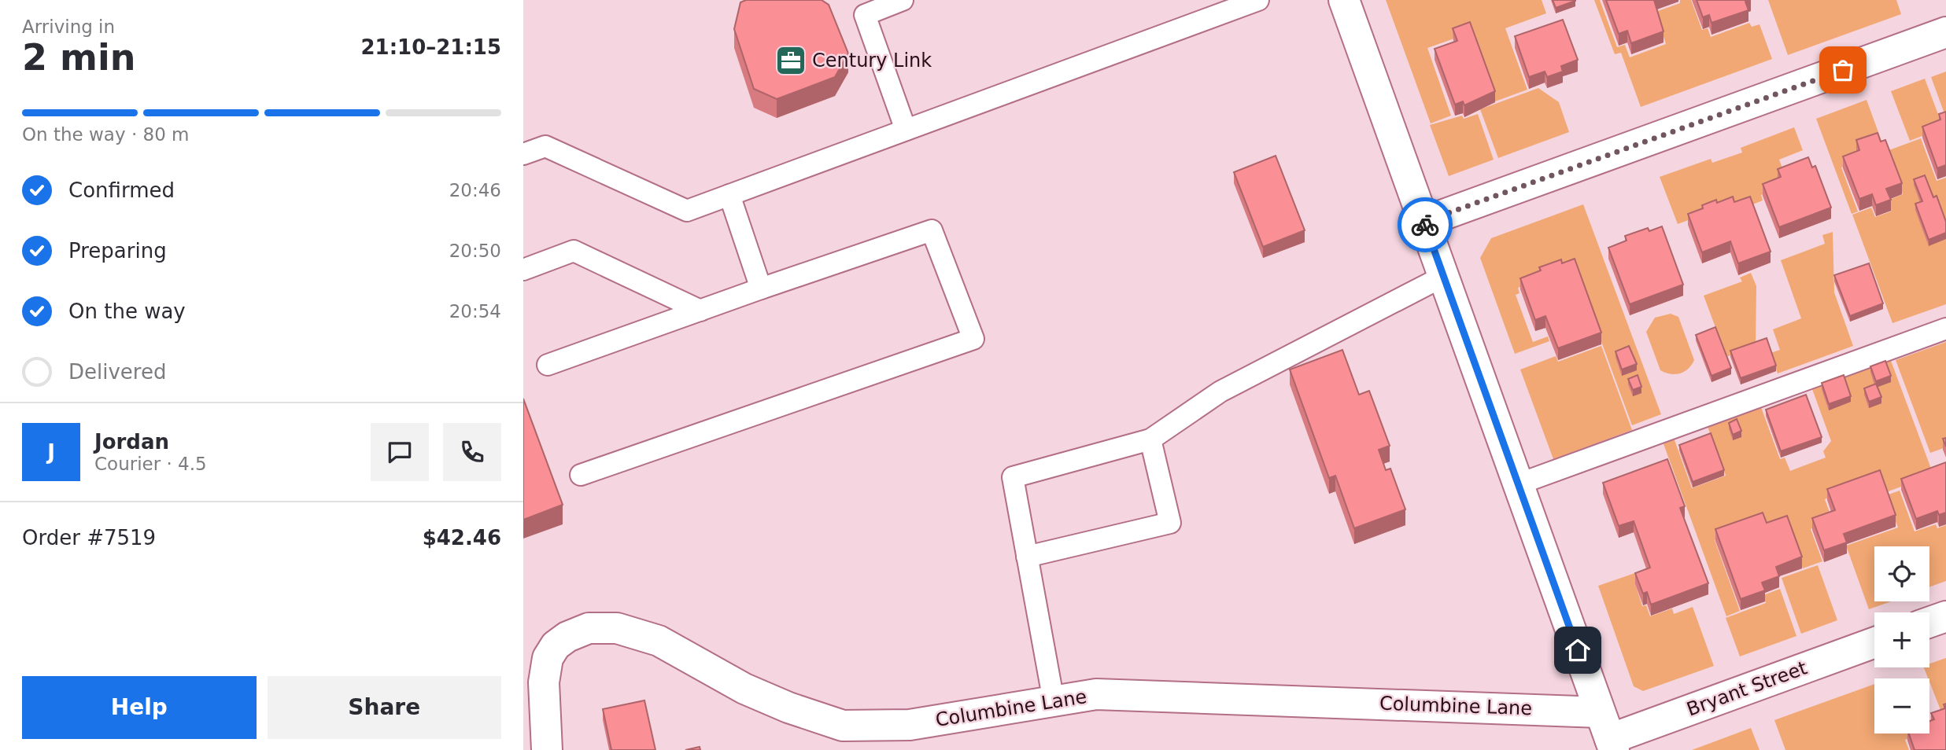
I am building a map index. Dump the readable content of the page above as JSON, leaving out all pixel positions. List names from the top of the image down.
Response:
{
  "streets": {
    "street": ["Bryant Street", "Columbine Lane"]
  },
  "crossings": [
    ["Bryant Street", "Columbine Lane"]
  ],
  "places": {
    "office": ["Century Link"]
  },
  "page": {
    "heading": ["2 min", "Arriving in", "21:10–21:15"],
    "panel": [
      "Jordan",
      "Courier · 4.5",
      "Order #7519",
      "$42.46"
    ],
    "bar": "On the way · 80 m",
    "list": [
      ["Confirmed", "20:46"],
      ["Preparing", "20:50"],
      ["On the way", "20:54"],
      "Delivered"
    ],
    "round": "J",
    "map_buttons": ["+", "−"],
    "buttons": ["Help", "Share"]
  }
}
